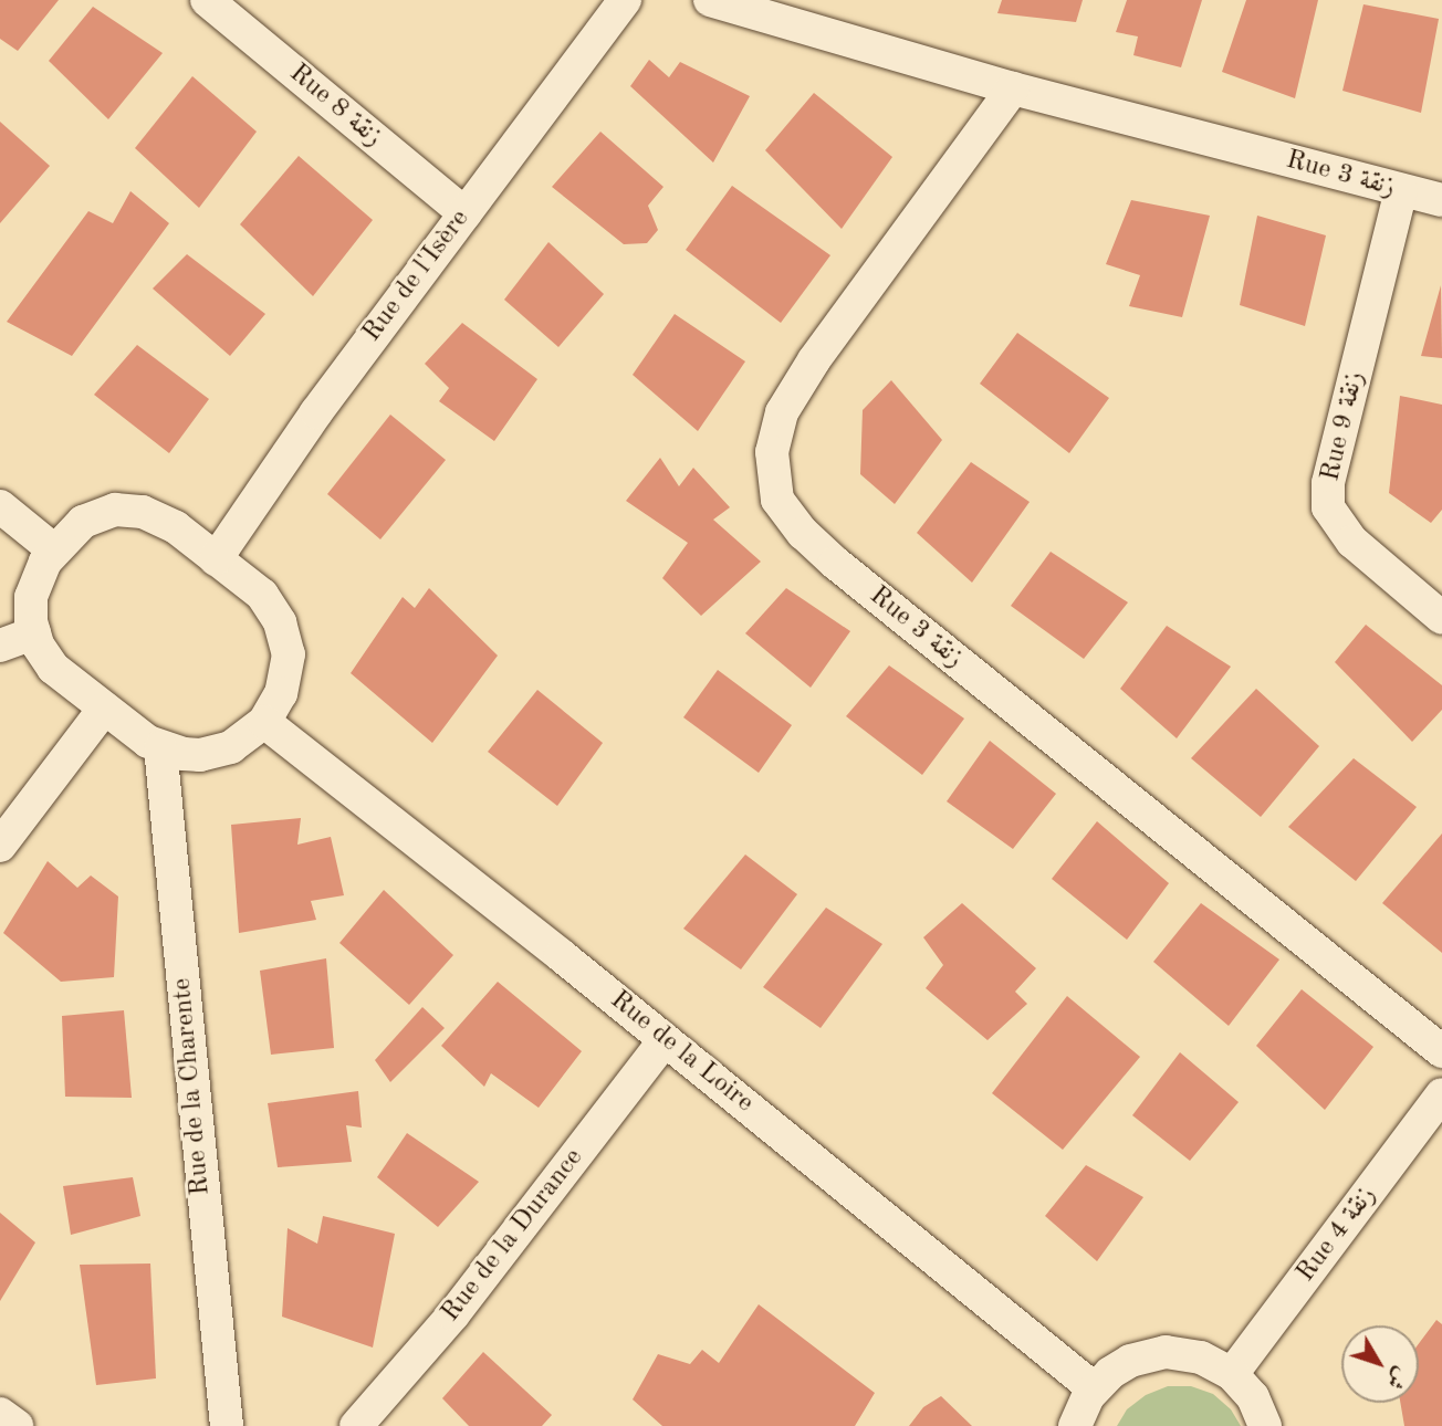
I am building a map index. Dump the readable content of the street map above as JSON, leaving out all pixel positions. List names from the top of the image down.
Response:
{
  "streets": {
    "street": [
      "Rue 8 زنقة",
      "Rue 3 زنقة",
      "Rue de l'Isère",
      "Rue 9 زنقة",
      "Rue de la Loire",
      "Rue de la Charente",
      "Rue 4 زنقة",
      "Rue de la Durance"
    ]
  },
  "crossings": [
    ["Rue 8 زنقة", "Rue de l'Isère"],
    ["Rue 3 زنقة", "Rue 9 زنقة"],
    ["Rue de l'Isère", "Rue de la Loire"],
    ["Rue de l'Isère", "Rue de la Charente"],
    ["Rue de la Loire", "Rue de la Charente"],
    ["Rue de la Loire", "Rue de la Durance"]
  ],
  "north": "bottom right"
}
